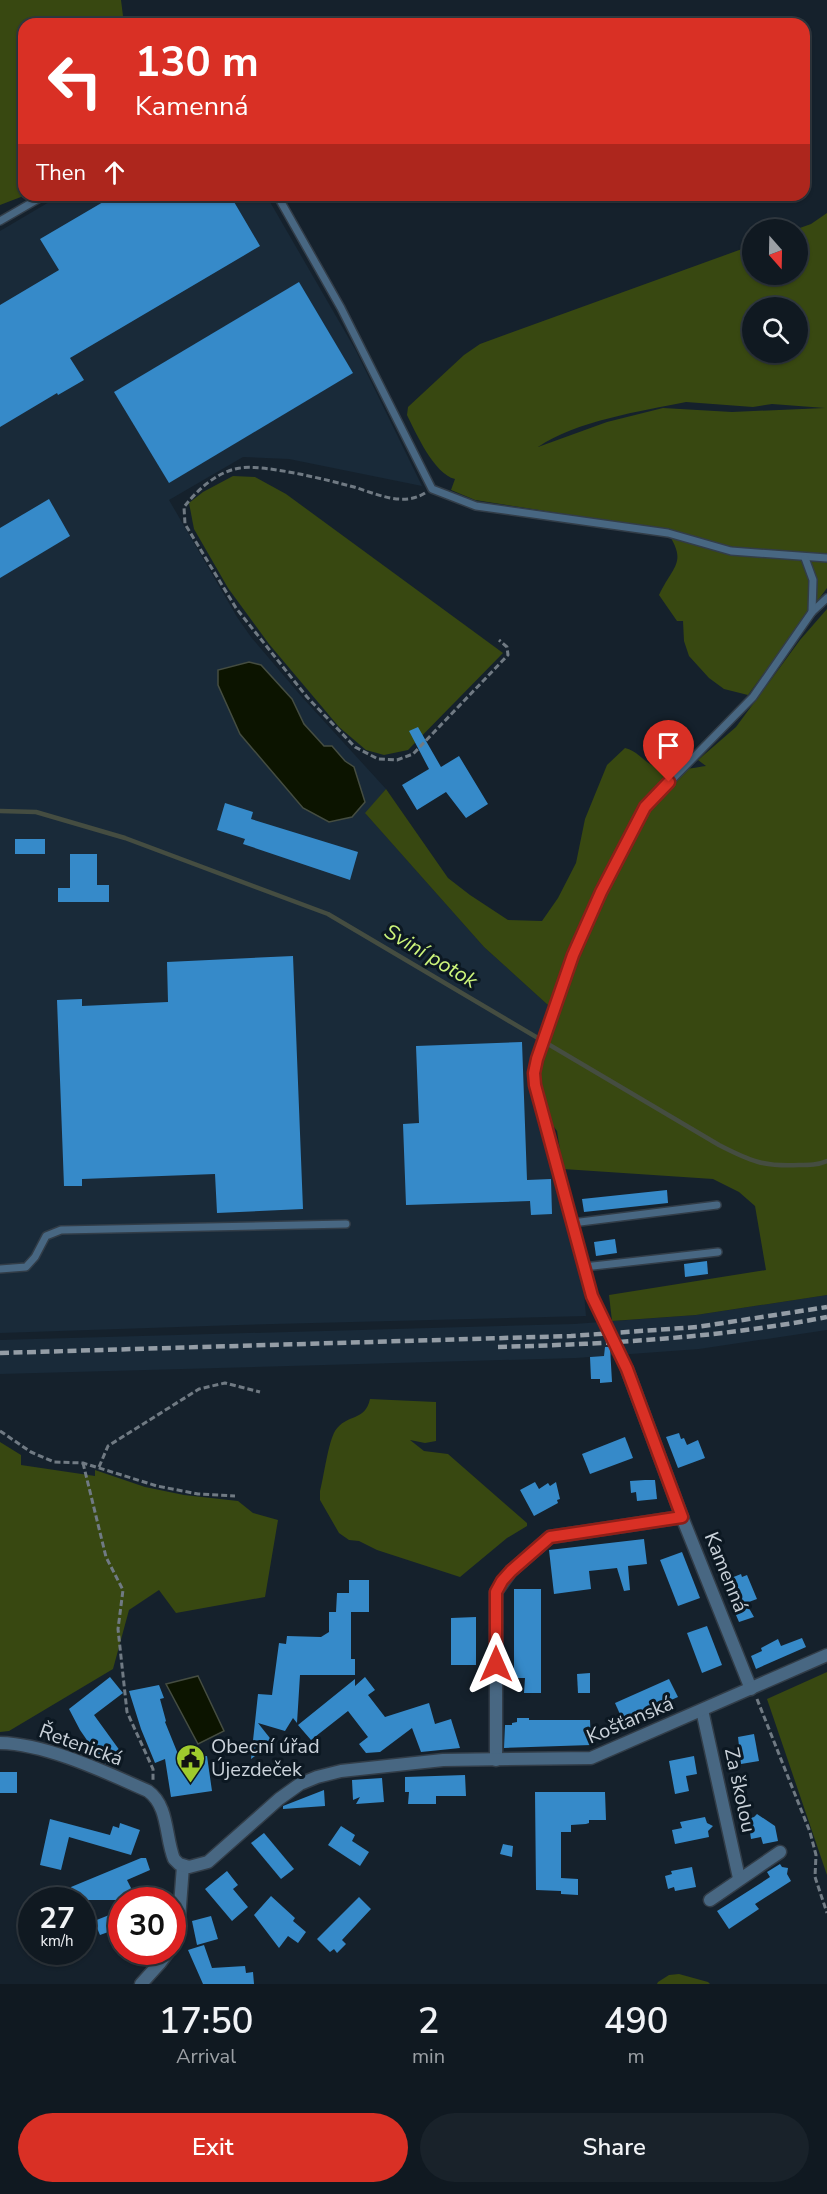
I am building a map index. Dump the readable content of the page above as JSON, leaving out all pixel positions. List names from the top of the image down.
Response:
{
  "streets": {
    "street": [
      "Kamenná",
      "Košťanská",
      "Řetenická",
      "Za školou"
    ]
  },
  "crossings": [
    ["Kamenná", "Košťanská"],
    ["Košťanská", "Za školou"]
  ],
  "water": ["Sviní potok"],
  "places": {
    "public building": ["Obecní úřad Újezdeček"]
  },
  "north": "bottom",
  "page": {
    "turn": ["130 m", "Kamenná"],
    "then": "Then",
    "speed": "27 km/h",
    "limit": "30",
    "eta": [
      "17:50",
      "Arrival",
      "2",
      "min",
      "490",
      "m"
    ],
    "buttons": ["Exit", "Share"]
  }
}
